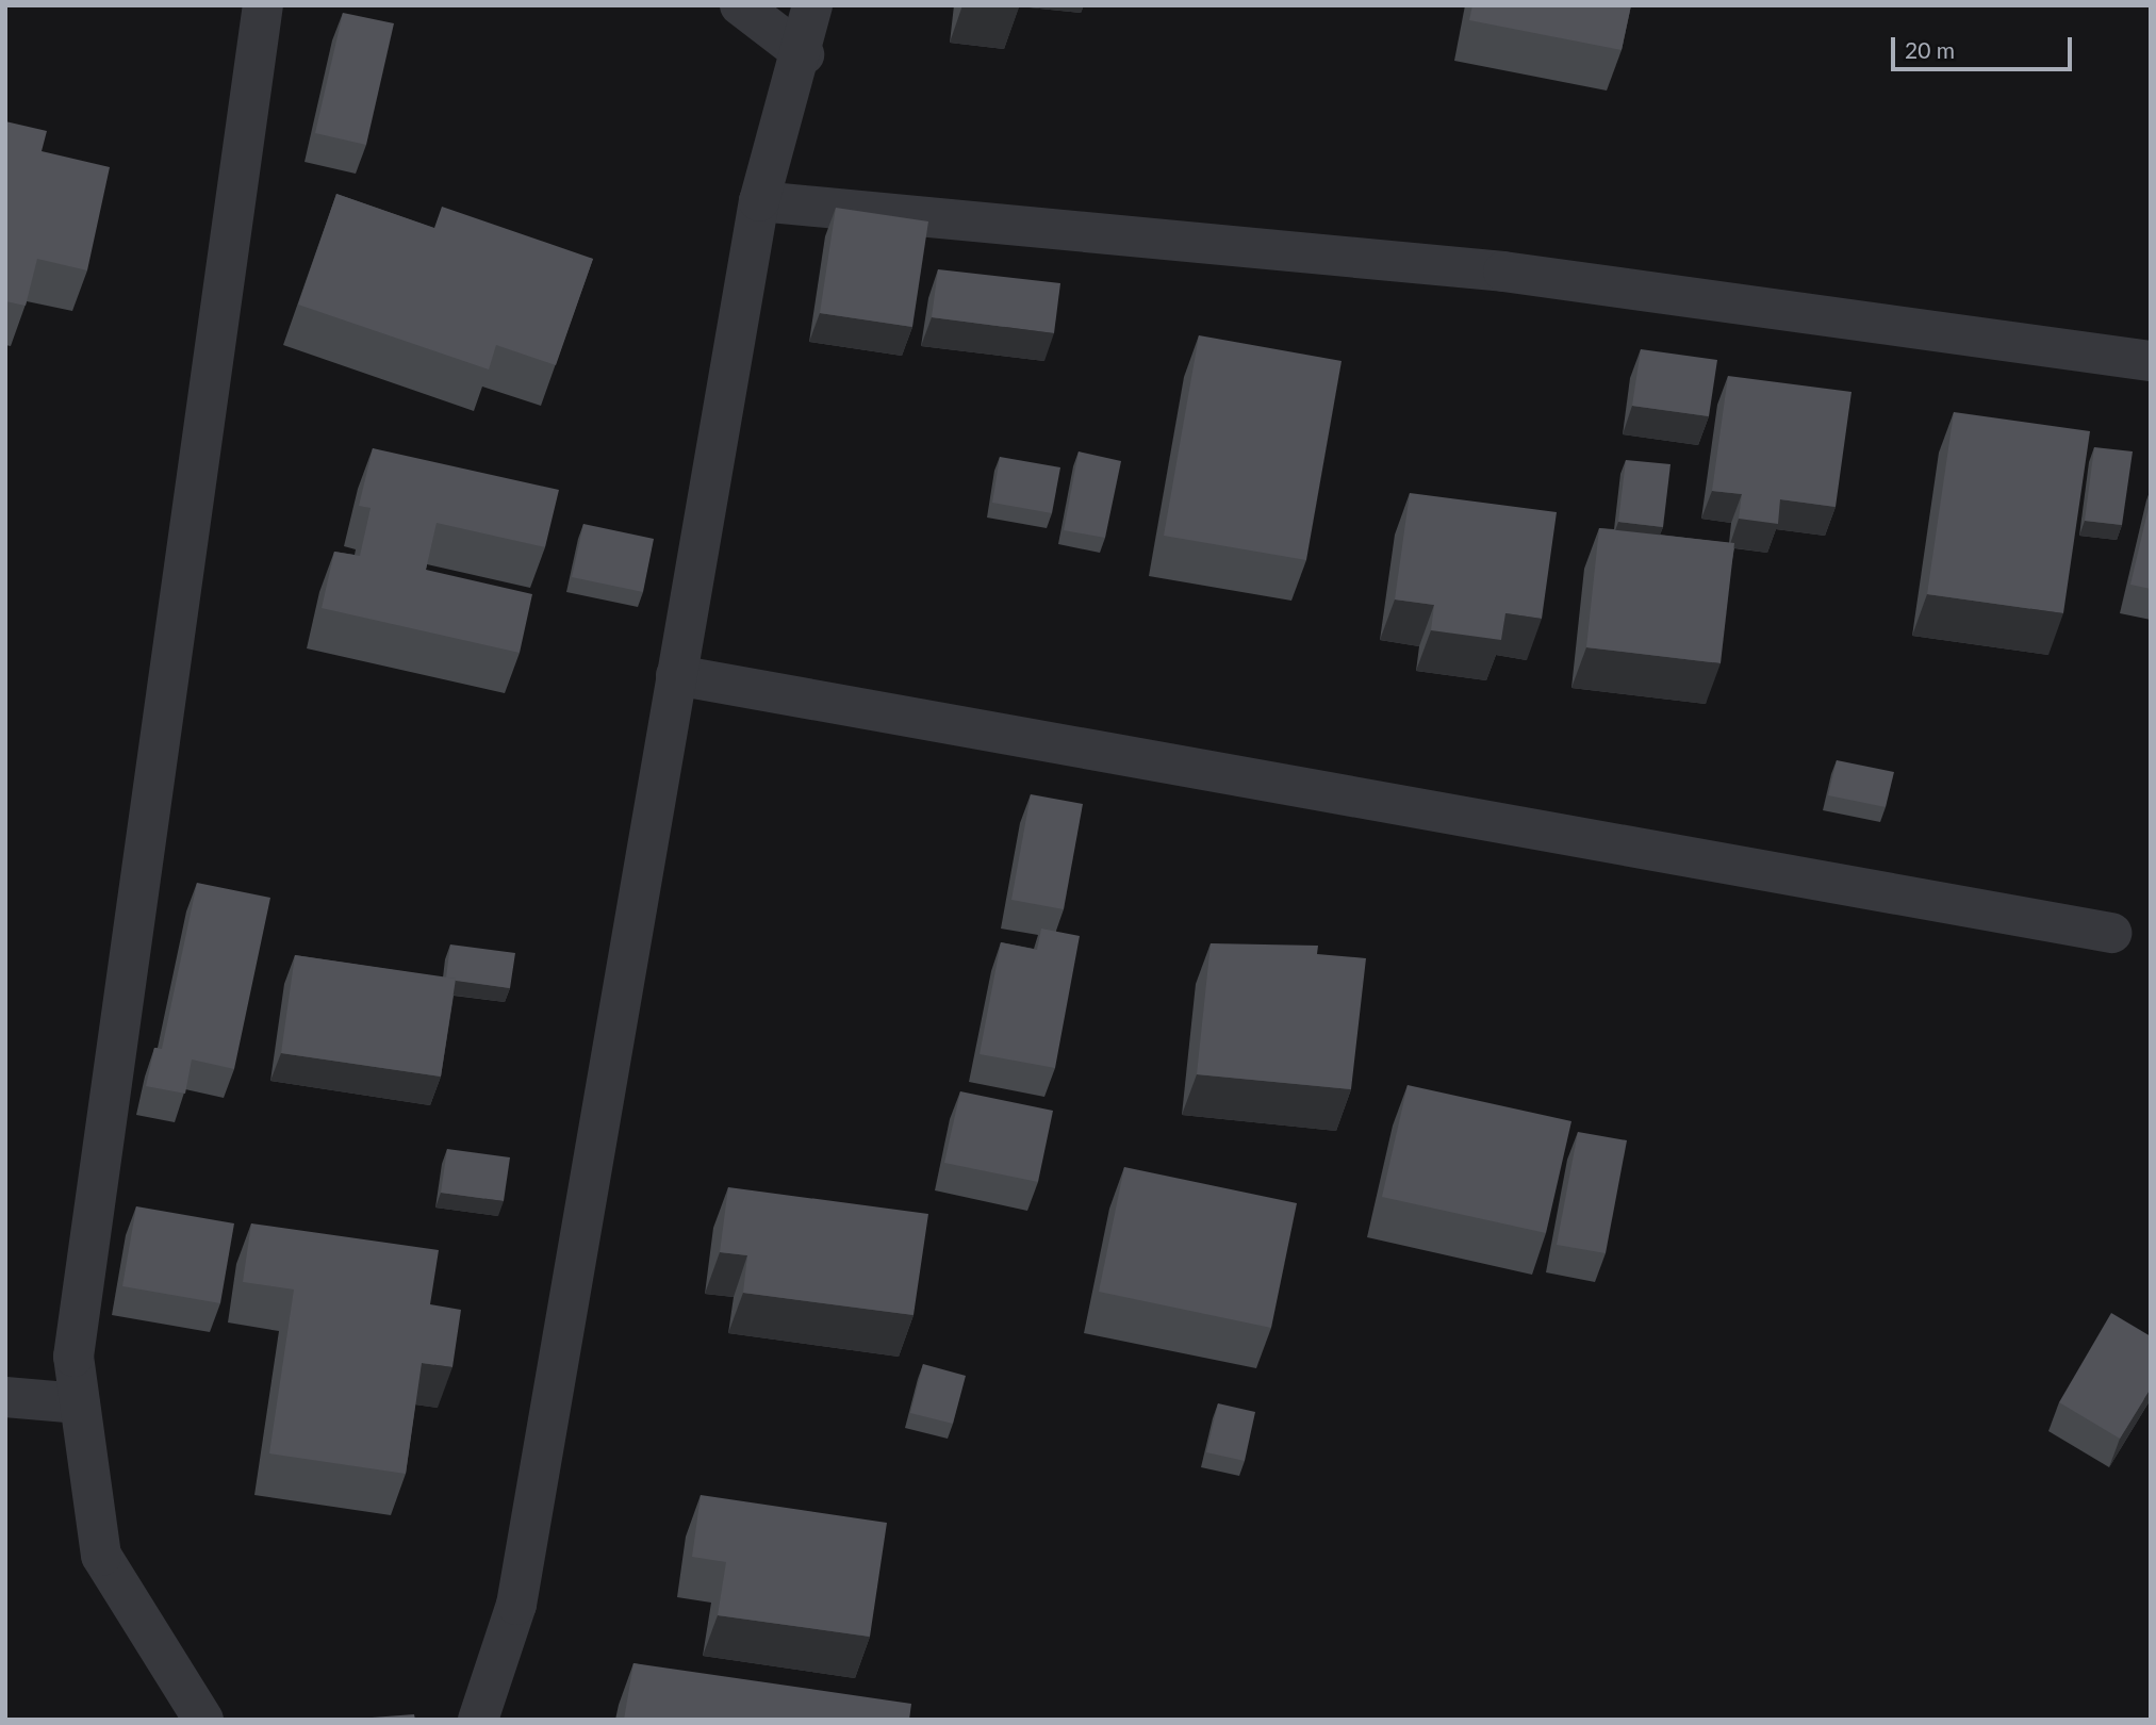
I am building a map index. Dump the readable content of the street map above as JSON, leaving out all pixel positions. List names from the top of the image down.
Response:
{
  "scale_bar": "20 m"
}
